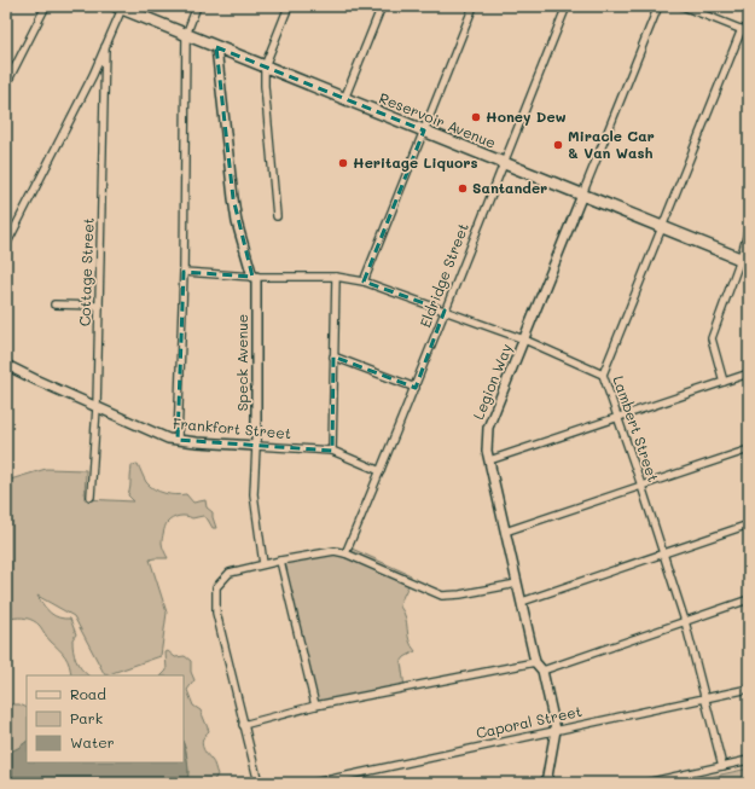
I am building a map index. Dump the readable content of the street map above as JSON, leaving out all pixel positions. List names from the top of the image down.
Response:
{
  "streets": {
    "main road": ["Reservoir Avenue"],
    "street": [
      "Cottage Street",
      "Eldridge Street",
      "Speck Avenue",
      "Legion Way",
      "Frankfort Street",
      "Lambert Street",
      "Caporal Street"
    ]
  },
  "crossings": [
    ["Reservoir Avenue", "Eldridge Street"],
    ["Reservoir Avenue", "Speck Avenue"],
    ["Reservoir Avenue", "Legion Way"],
    ["Reservoir Avenue", "Lambert Street"],
    ["Cottage Street", "Frankfort Street"],
    ["Eldridge Street", "Frankfort Street"],
    ["Speck Avenue", "Frankfort Street"],
    ["Legion Way", "Caporal Street"],
    ["Lambert Street", "Caporal Street"]
  ],
  "places": [
    "Honey Dew",
    "Miracle Car & Van Wash",
    "Heritage Liquors",
    "Santander"
  ],
  "legend": ["Road", "Park", "Water"]
}
